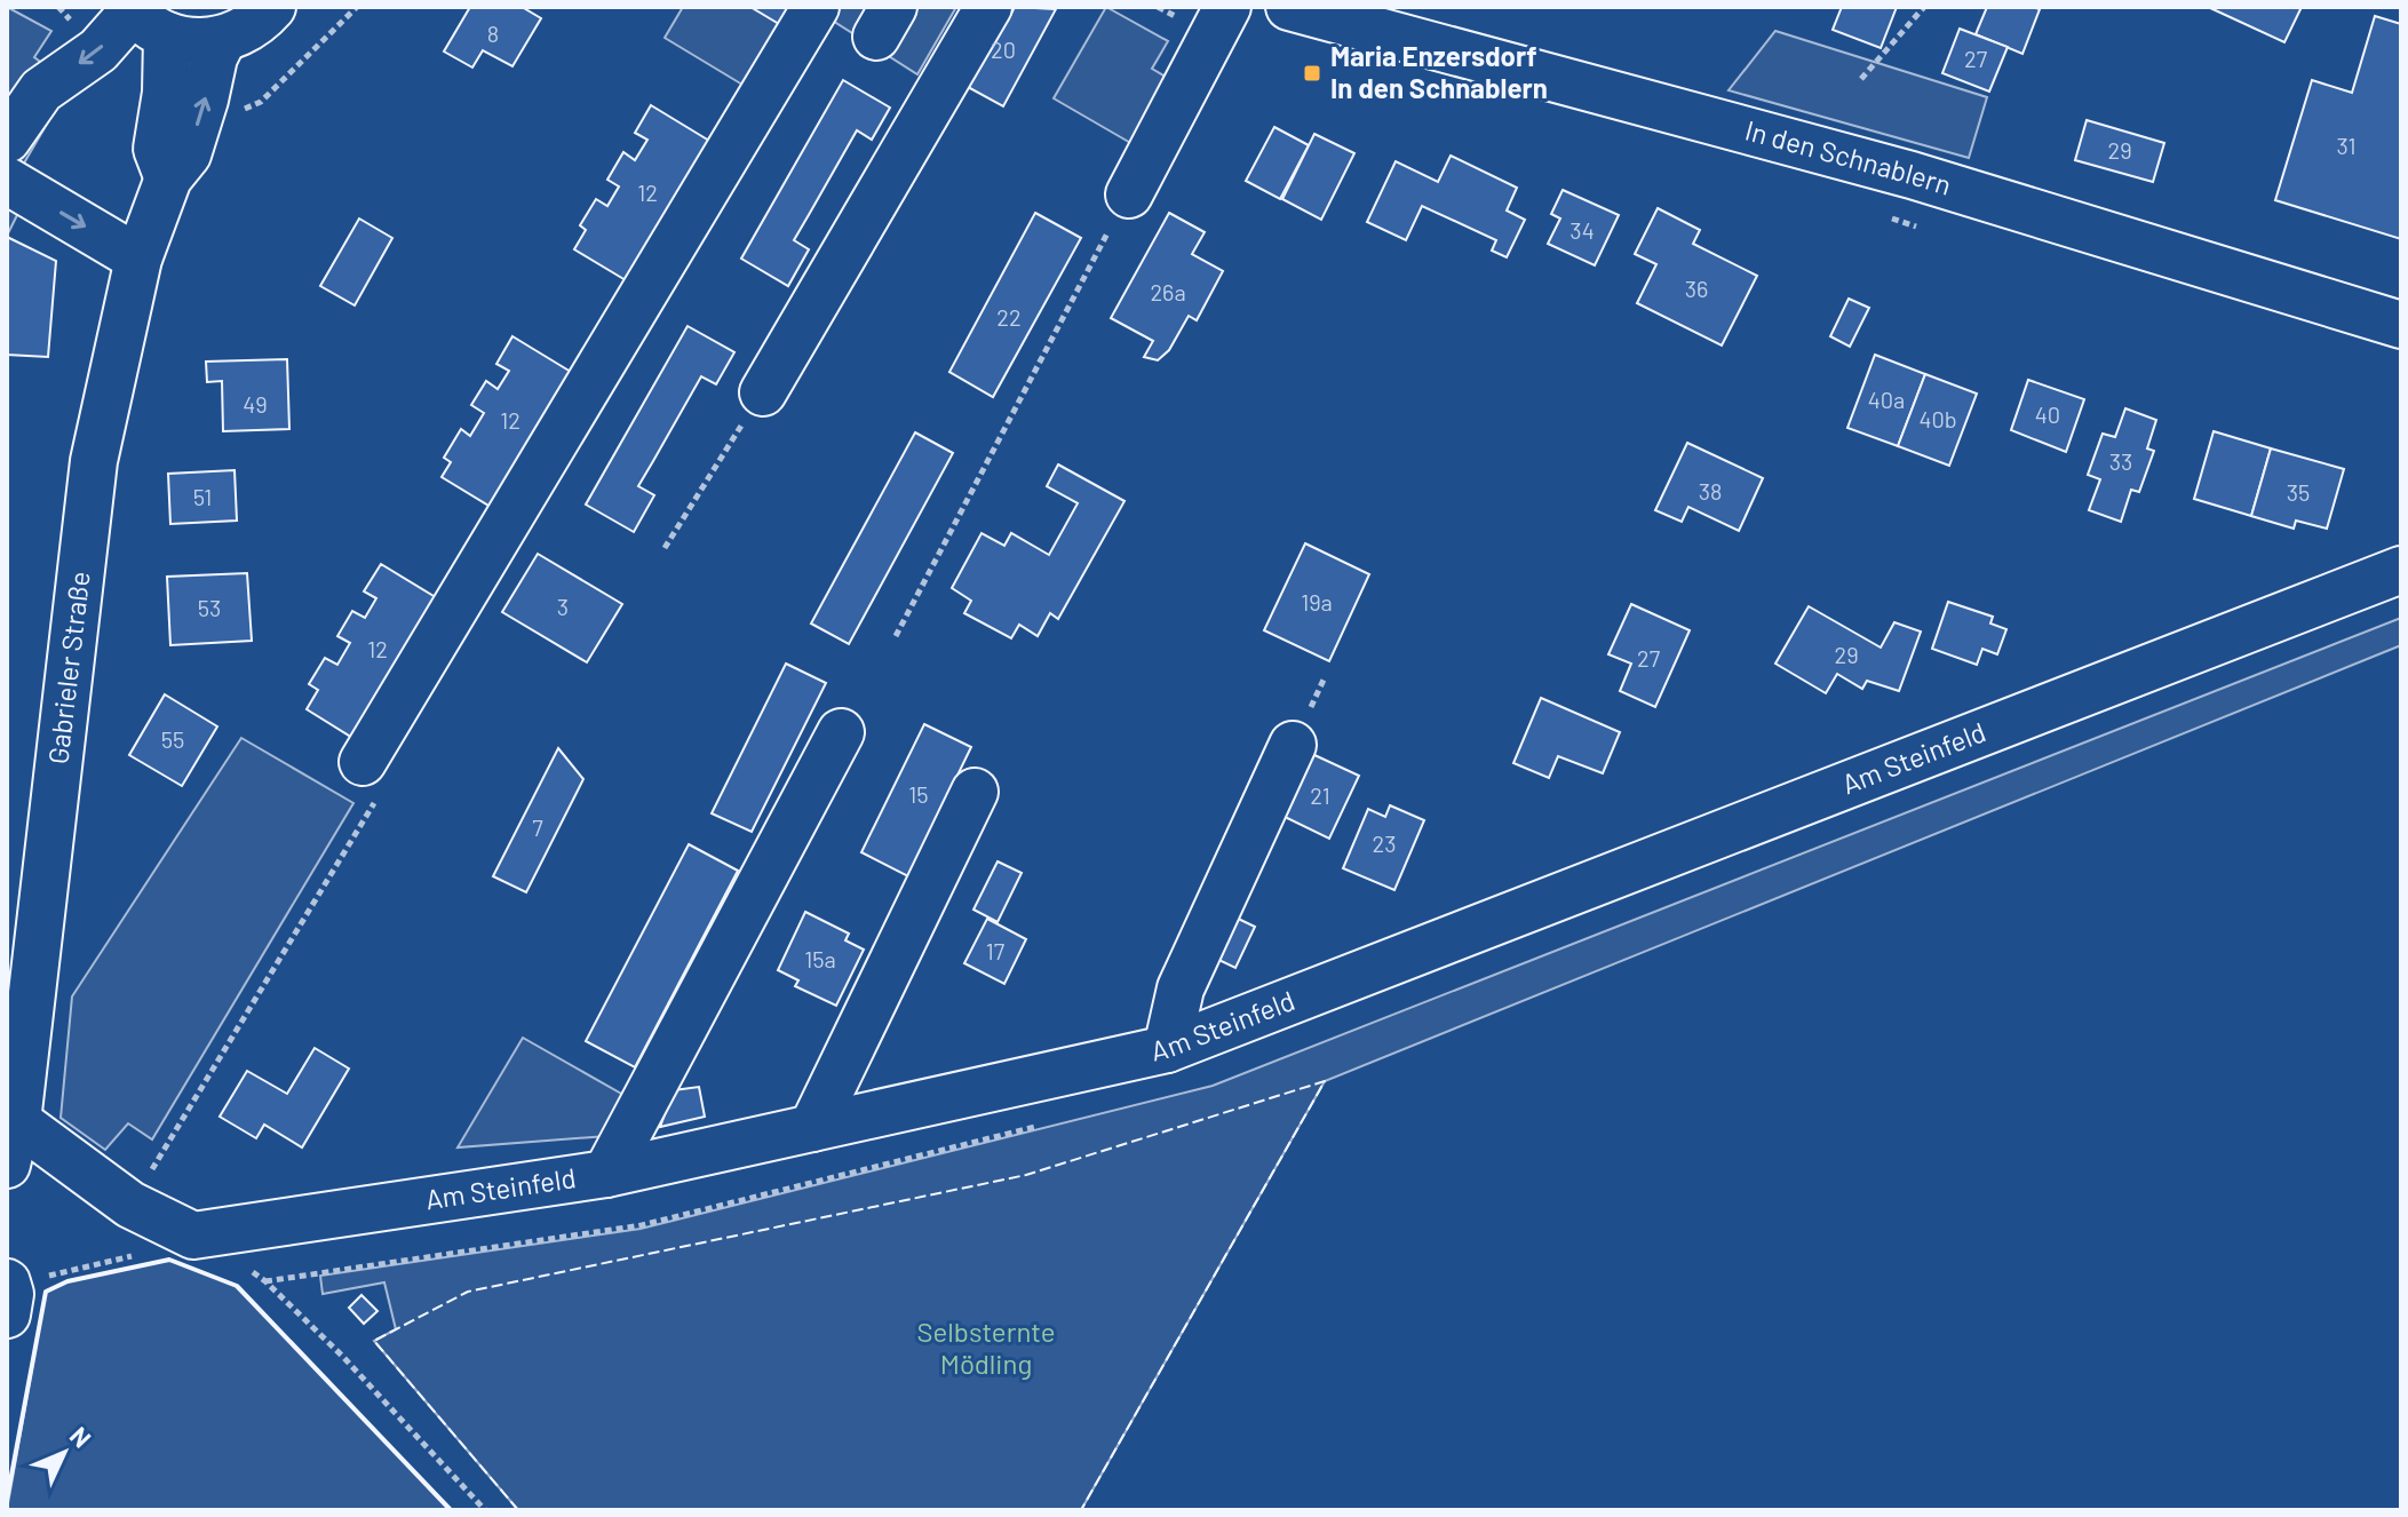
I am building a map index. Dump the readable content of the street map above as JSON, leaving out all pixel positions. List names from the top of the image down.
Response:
{
  "streets": {
    "street": ["In den Schnablern", "Gabrieler Straße", "Am Steinfeld"]
  },
  "parks": ["Selbsternte Mödling"],
  "places": {
    "transit": ["Maria Enzersdorf In den Schnablern"]
  },
  "house_numbers": [
    "8",
    "20",
    "27",
    "31",
    "29",
    "12",
    "34",
    "36",
    "26a",
    "22",
    "40a",
    "49",
    "40",
    "40b",
    "12",
    "33",
    "38",
    "35",
    "51",
    "19a",
    "3",
    "53",
    "12",
    "29",
    "27",
    "55",
    "15",
    "21",
    "7",
    "23",
    "17",
    "15a"
  ],
  "north": "top right"
}
